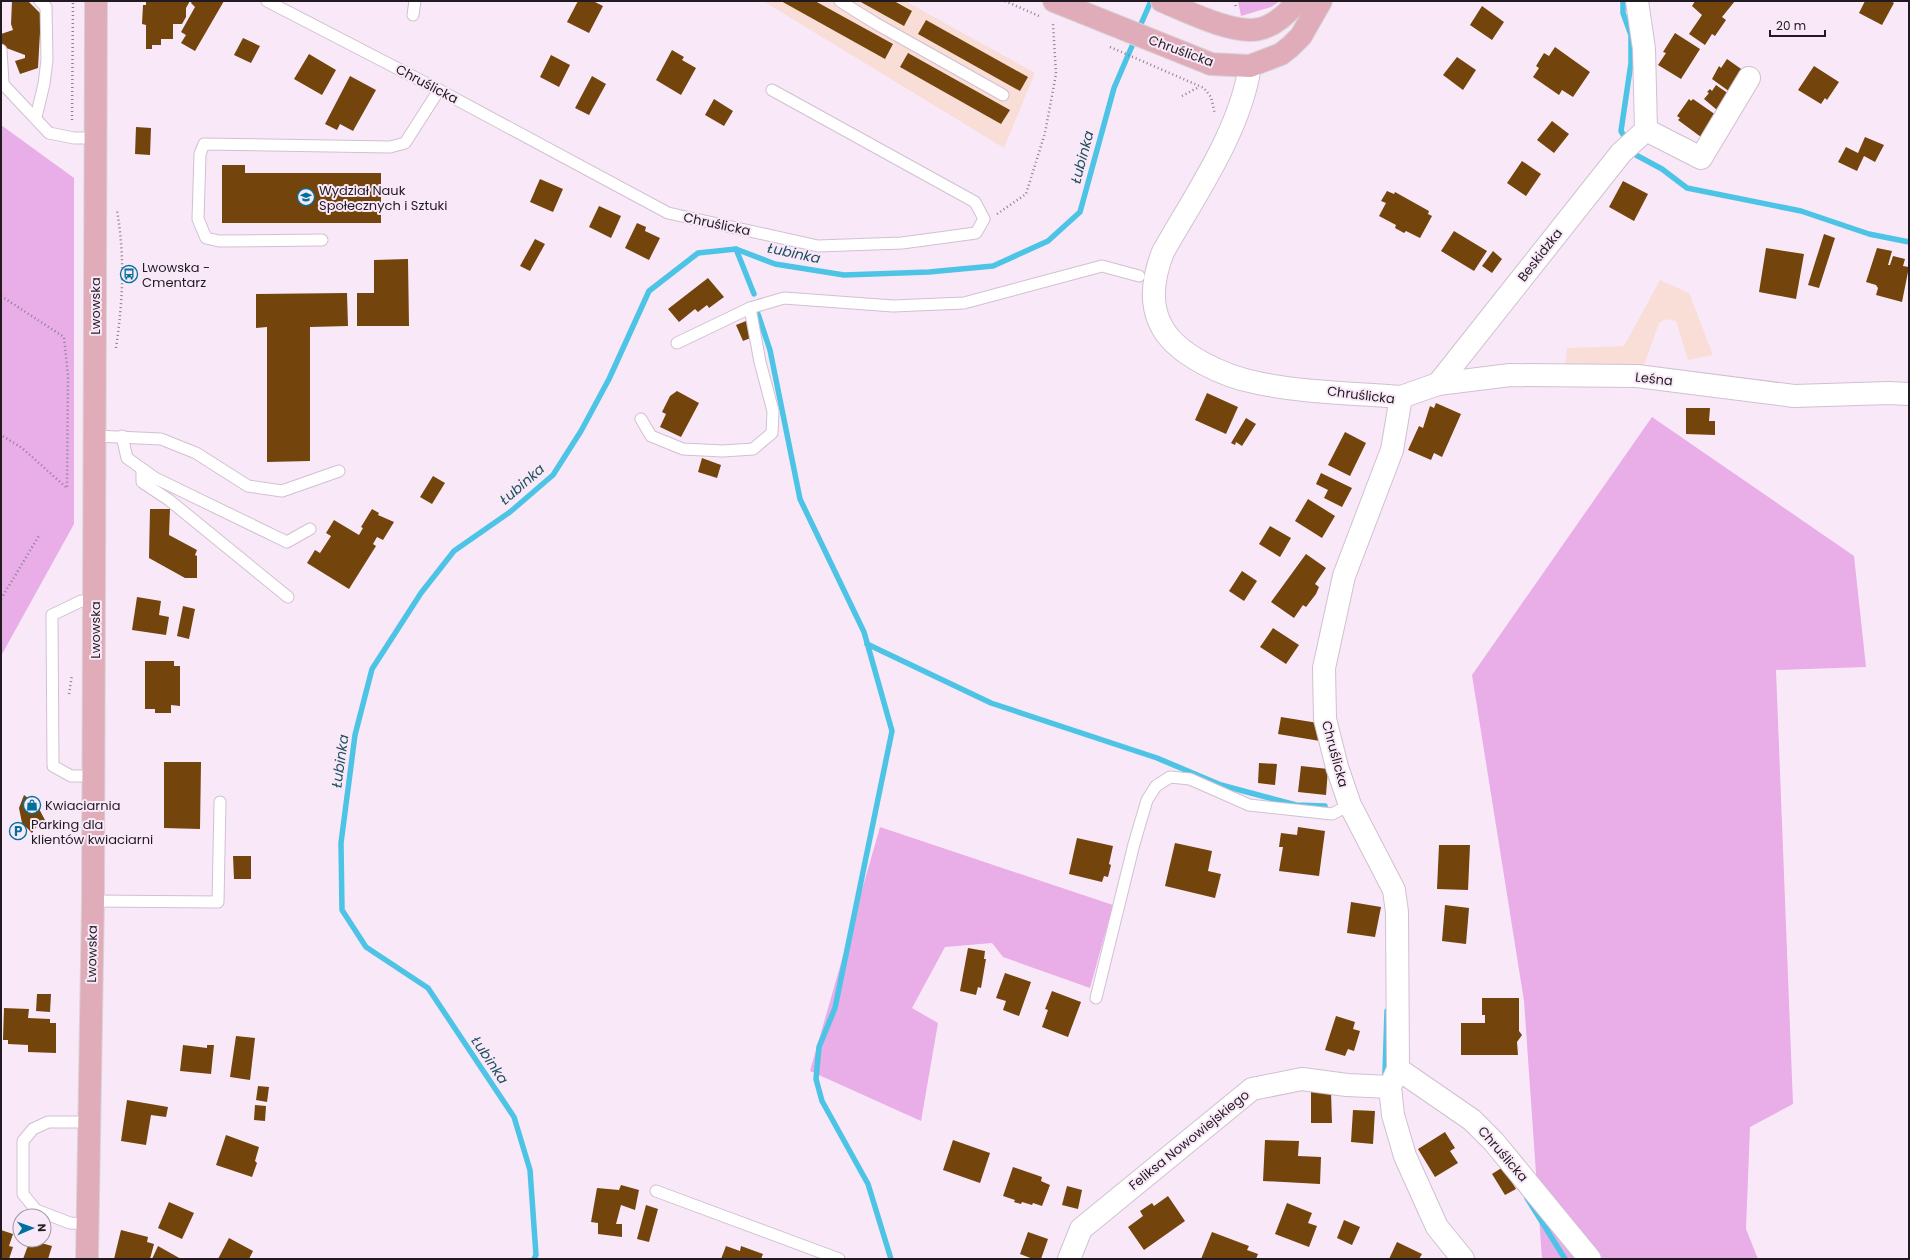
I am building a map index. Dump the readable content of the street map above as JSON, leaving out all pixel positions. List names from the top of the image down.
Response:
{
  "streets": {
    "main road": ["Chruślicka", "Lwowska"],
    "street": ["Beskidzka", "Leśna", "Feliksa Nowowiejskiego"]
  },
  "crossings": [
    ["Chruślicka", "Leśna"],
    ["Chruślicka", "Feliksa Nowowiejskiego"],
    ["Beskidzka", "Leśna"]
  ],
  "water": ["Łubinka"],
  "places": {
    "school or university": ["Wydział Nauk Społecznych i Sztuki"],
    "bus stop": ["Lwowska - Cmentarz"],
    "shop": ["Kwiaciarnia"],
    "parking": ["Parking dla klientów kwiaciarni"]
  },
  "scale_bar": "20 m",
  "north": "right"
}
